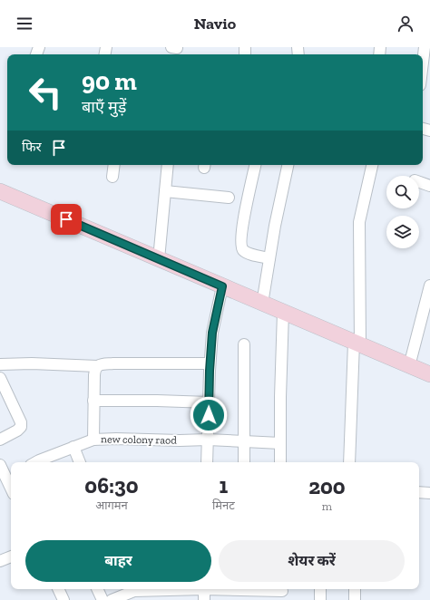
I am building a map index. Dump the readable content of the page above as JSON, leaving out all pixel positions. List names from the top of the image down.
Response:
{
  "streets": {
    "street": ["new colony raod"]
  },
  "page": {
    "header": "Navio",
    "turn": ["90 m", "बाएँ मुड़ें"],
    "then": "फिर",
    "eta": [
      "06:30",
      "आगमन",
      "1",
      "मिनट",
      "200",
      "m"
    ],
    "buttons": ["बाहर", "शेयर करें"]
  }
}
